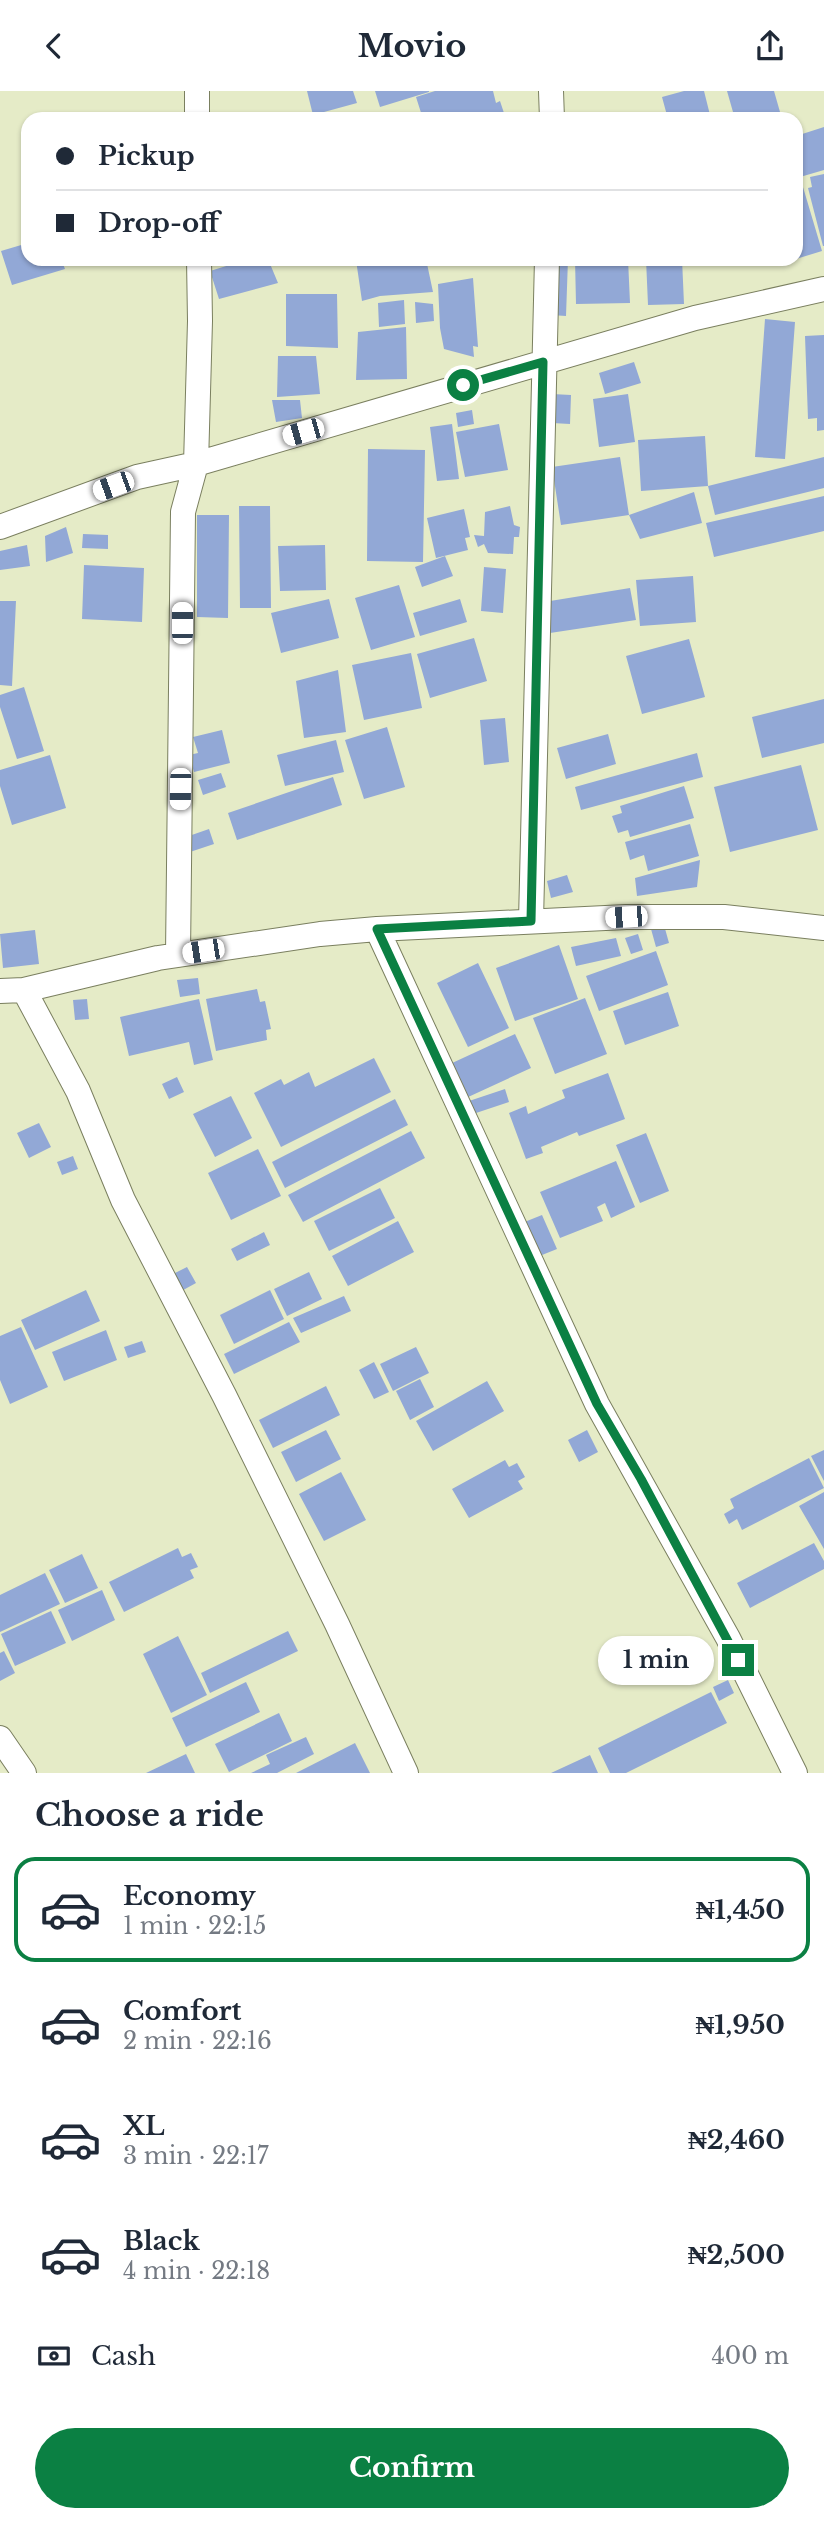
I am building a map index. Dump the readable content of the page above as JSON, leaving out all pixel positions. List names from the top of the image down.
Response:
{
  "page": {
    "header": "Movio",
    "banner": ["Pickup", "Drop-off"],
    "bubble": "1 min",
    "heading": "Choose a ride",
    "list": [
      {
        "name": "Economy",
        "note": "1 min · 22:15",
        "value": "₦1,450"
      },
      {
        "name": "Comfort",
        "note": "2 min · 22:16",
        "value": "₦1,950"
      },
      {
        "name": "XL",
        "note": "3 min · 22:17",
        "value": "₦2,460"
      },
      {
        "name": "Black",
        "note": "4 min · 22:18",
        "value": "₦2,500"
      }
    ],
    "pay": ["Cash", "400 m"],
    "buttons": "Confirm"
  }
}
